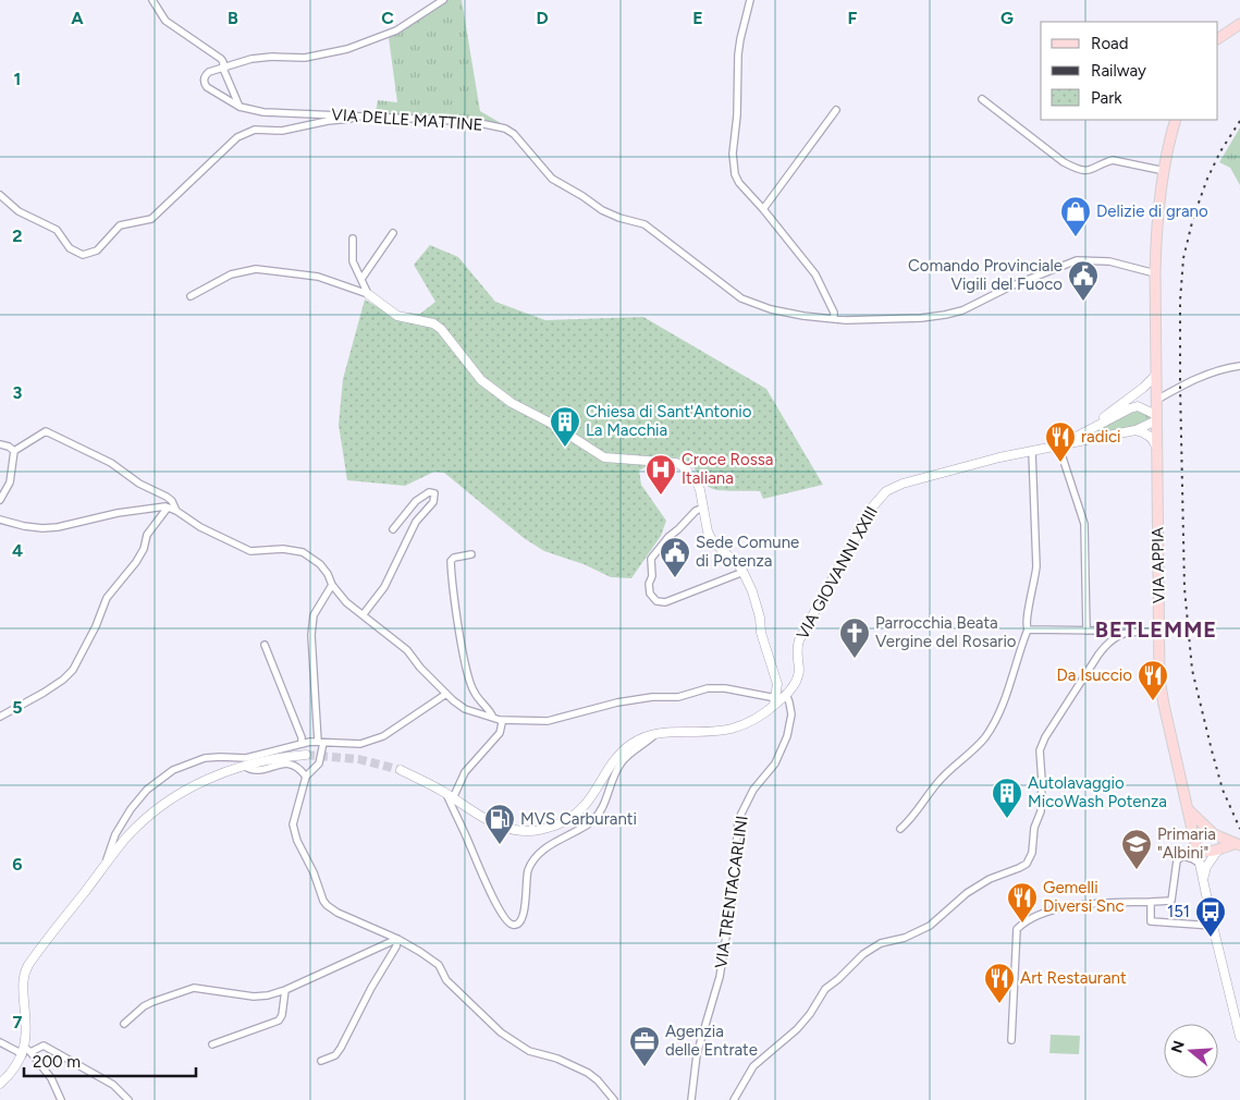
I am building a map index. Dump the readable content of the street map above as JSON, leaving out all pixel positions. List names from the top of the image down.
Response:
{
  "streets": {
    "main road": ["VIA APPIA", "VIA GIOVANNI XXIII"],
    "street": ["VIA DELLE MATTINE", "VIA TRENTACARLINI"]
  },
  "crossings": [
    ["VIA DELLE MATTINE", "VIA APPIA"]
  ],
  "districts": ["BETLEMME"],
  "places": {
    "shop": ["Delizie di grano"],
    "public building": ["Comando Provinciale Vigili del Fuoco", "Sede Comune di Potenza"],
    "building": ["Chiesa di Sant'Antonio La Macchia", "Autolavaggio MicoWash Potenza"],
    "restaurant": [
      "radici",
      "Da Isuccio",
      "Gemelli Diversi Snc",
      "Art Restaurant"
    ],
    "hospital": ["Croce Rossa Italiana"],
    "church": ["Parrocchia Beata Vergine del Rosario"],
    "fuel station": ["MVS Carburanti"],
    "school or university": ["Primaria \"Albini\""],
    "bus stop": ["151"],
    "office": ["Agenzia delle Entrate"]
  },
  "legend": ["Road", "Railway", "Park"],
  "scale_bar": "200 m",
  "north": "left",
  "grid": {
    "columns": [
      "A",
      "B",
      "C",
      "D",
      "E",
      "F",
      "G"
    ],
    "rows": [
      "1",
      "2",
      "3",
      "4",
      "5",
      "6",
      "7"
    ]
  }
}
